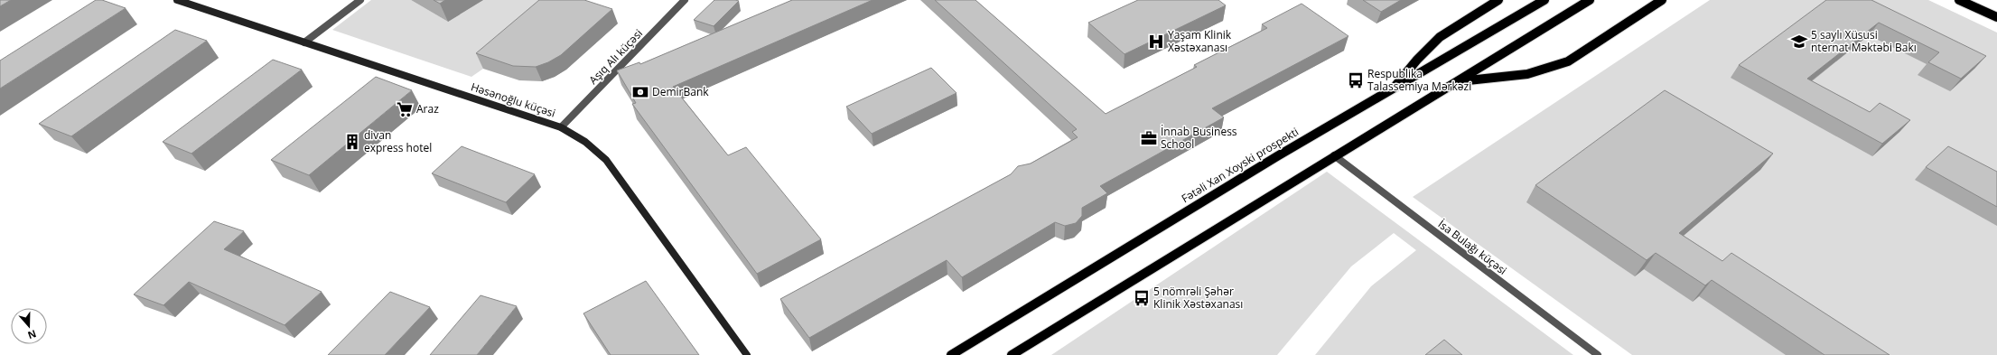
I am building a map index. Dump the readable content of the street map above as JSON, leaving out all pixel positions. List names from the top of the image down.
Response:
{
  "streets": {
    "main road": ["Fətəli Xan Xoyski prospekti"],
    "street": ["Aşıq Alı küçəsi", "Həsənoğlu küçəsi", "İsa Bulağı küçəsi"]
  },
  "crossings": [
    ["Aşıq Alı küçəsi", "Həsənoğlu küçəsi"]
  ],
  "places": {
    "hospital": ["Yaşam Klinik Xəstəxanası"],
    "school or university": ["5 saylı Xüsusi nternat Məktəbi Bakı"],
    "bus stop": ["Respublika Talassemiya Mərkəzi", "5 nömrəli Şəhər Klinik Xəstəxanası"],
    "bank": ["DemirBank"],
    "supermarket": ["Araz"],
    "office": ["İnnab Business School"],
    "building": ["divan express hotel"]
  },
  "north": "bottom"
}
